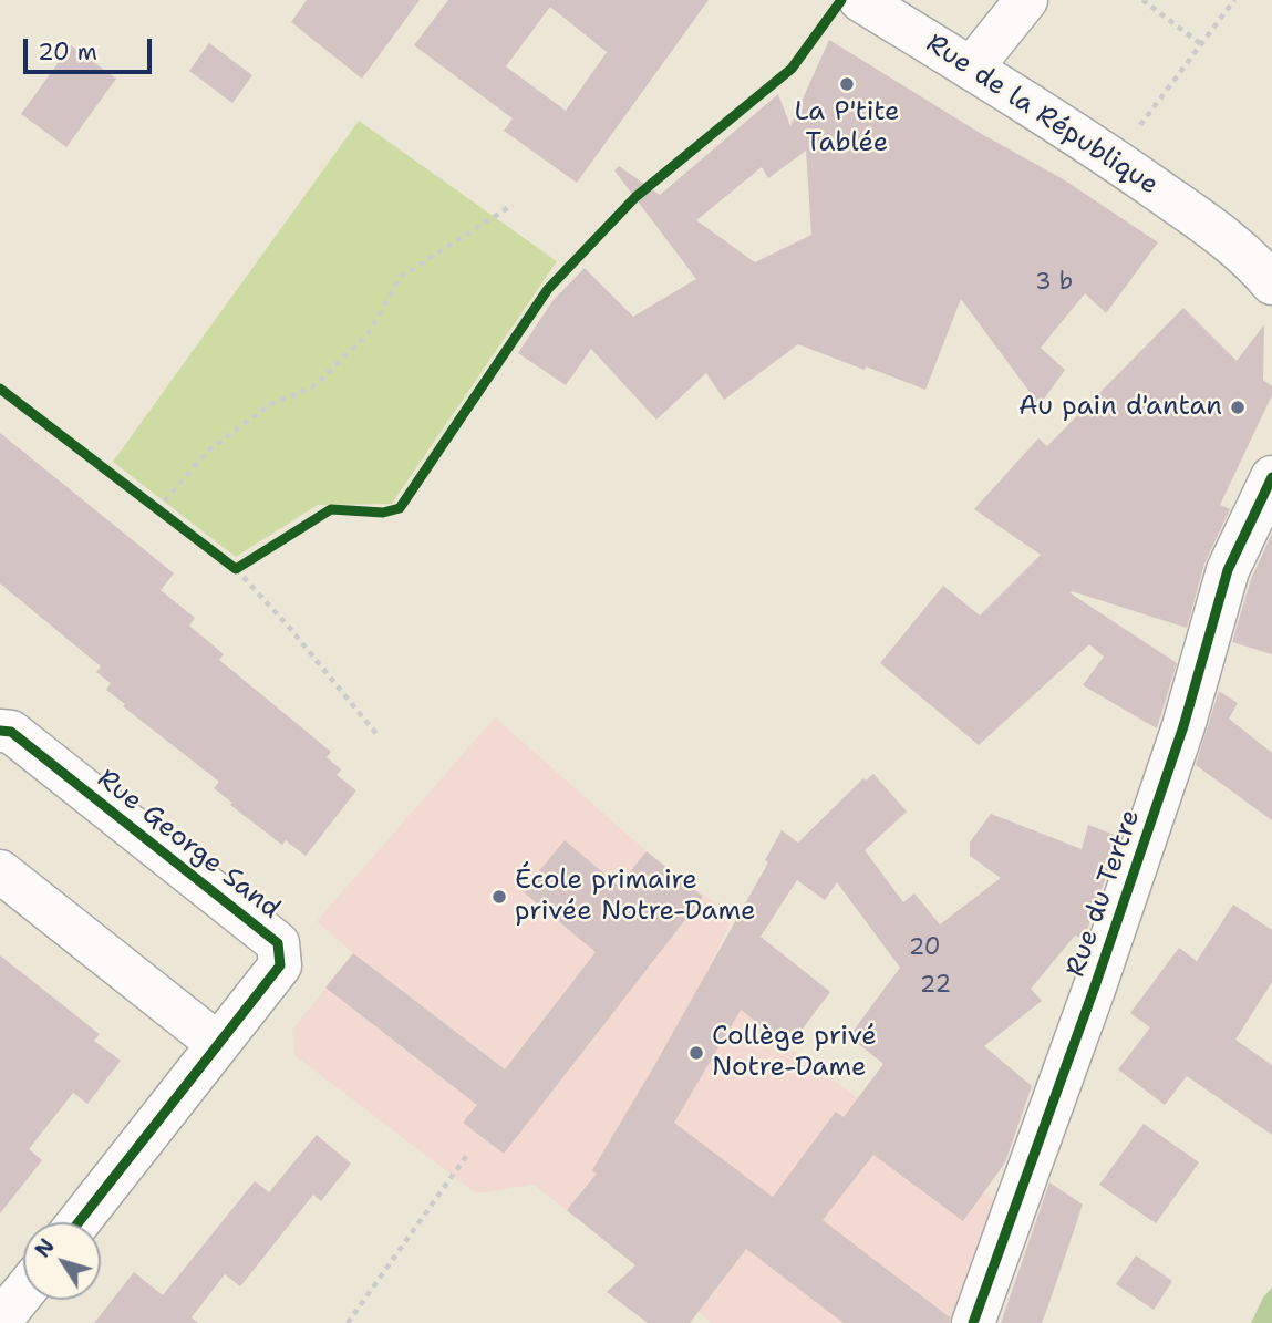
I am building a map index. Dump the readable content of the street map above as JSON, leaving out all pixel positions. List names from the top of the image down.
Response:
{
  "streets": {
    "street": ["Rue de la République", "Rue George Sand", "Rue du Tertre"]
  },
  "places": [
    "La P'tite Tablée",
    "Au pain d'antan",
    "École primaire privée Notre-Dame",
    "Collège privé Notre-Dame"
  ],
  "house_numbers": ["3 b", "20", "22"],
  "scale_bar": "20 m",
  "north": "top left"
}
